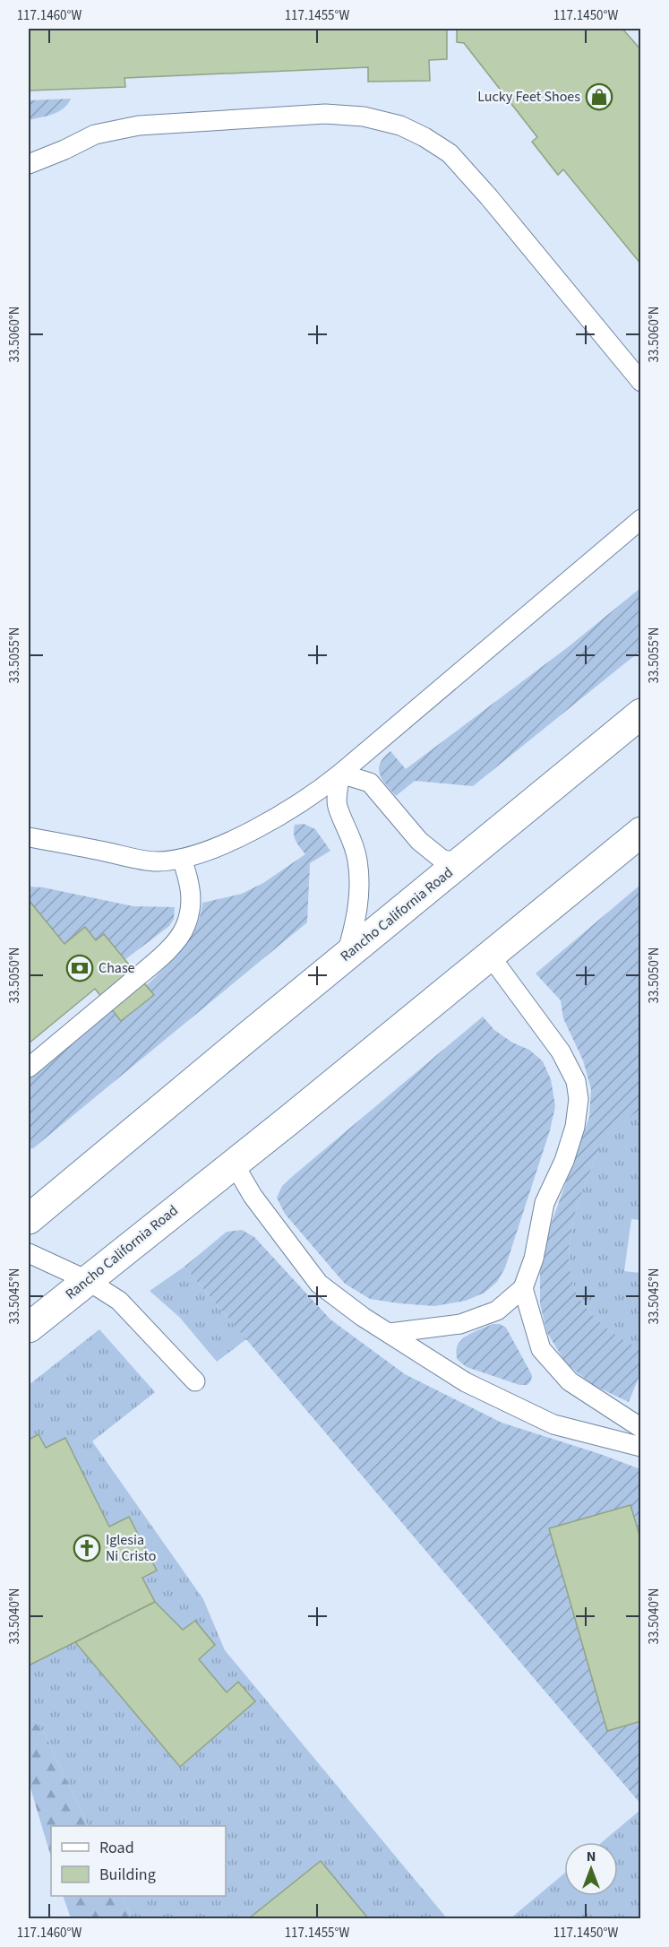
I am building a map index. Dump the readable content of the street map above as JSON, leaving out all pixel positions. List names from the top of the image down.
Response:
{
  "streets": {
    "main road": ["Rancho California Road"]
  },
  "places": {
    "shop": ["Lucky Feet Shoes"],
    "bank": ["Chase"],
    "church": ["Iglesia Ni Cristo"]
  },
  "legend": ["Road", "Building"],
  "north": "top",
  "coordinates": [
    "117.1460°W",
    "117.1455°W",
    "117.1450°W",
    "33.5060°N",
    "33.5055°N",
    "33.5050°N",
    "33.5045°N",
    "33.5040°N"
  ]
}
